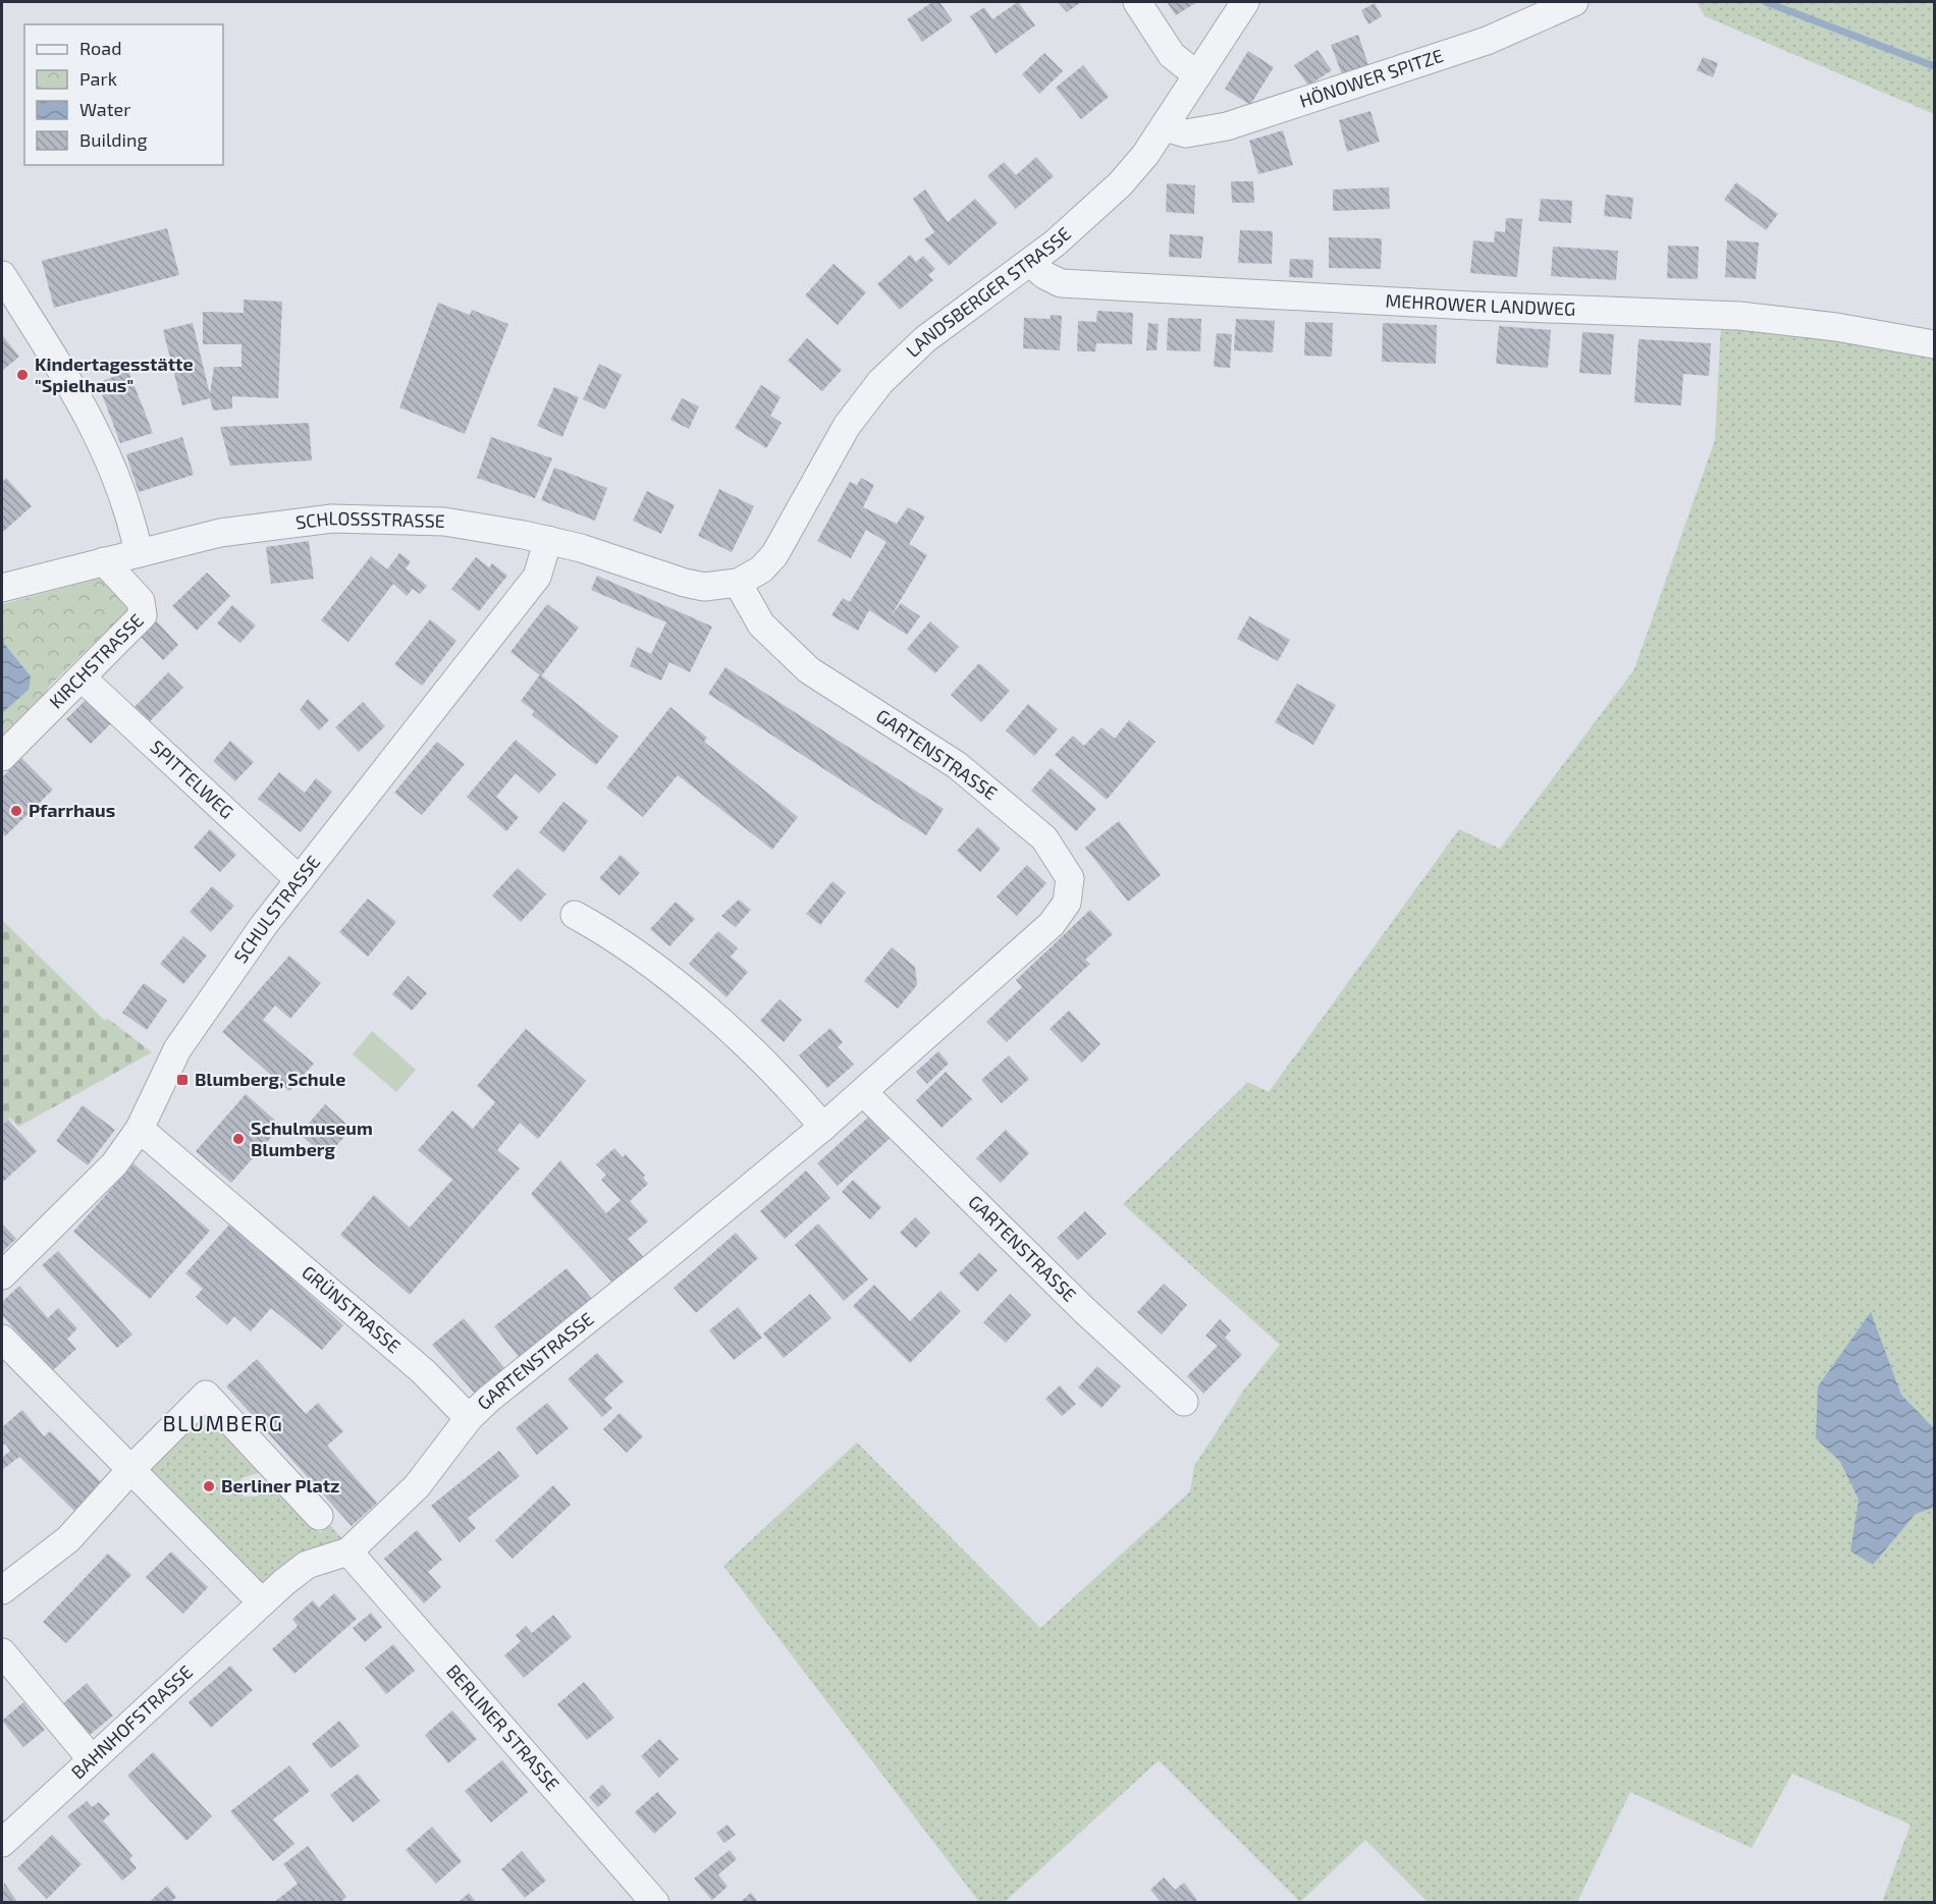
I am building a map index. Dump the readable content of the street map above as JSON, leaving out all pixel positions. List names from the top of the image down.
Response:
{
  "streets": {
    "street": [
      "HÖNOWER SPITZE",
      "LANDSBERGER STRASSE",
      "MEHROWER LANDWEG",
      "SCHLOSSSTRASSE",
      "KIRCHSTRASSE",
      "GARTENSTRASSE",
      "SPITTELWEG",
      "SCHULSTRASSE",
      "GRÜNSTRASSE",
      "BAHNHOFSTRASSE",
      "BERLINER STRASSE"
    ]
  },
  "crossings": [
    ["HÖNOWER SPITZE", "LANDSBERGER STRASSE"],
    ["LANDSBERGER STRASSE", "MEHROWER LANDWEG"],
    ["LANDSBERGER STRASSE", "SCHLOSSSTRASSE"],
    ["LANDSBERGER STRASSE", "GARTENSTRASSE"],
    ["SCHLOSSSTRASSE", "KIRCHSTRASSE"],
    ["SCHLOSSSTRASSE", "GARTENSTRASSE"],
    ["SCHLOSSSTRASSE", "SCHULSTRASSE"],
    ["KIRCHSTRASSE", "SPITTELWEG"],
    ["GARTENSTRASSE", "GRÜNSTRASSE"],
    ["GARTENSTRASSE", "BAHNHOFSTRASSE"],
    ["GARTENSTRASSE", "BERLINER STRASSE"],
    ["SPITTELWEG", "SCHULSTRASSE"],
    ["SCHULSTRASSE", "GRÜNSTRASSE"]
  ],
  "districts": ["BLUMBERG"],
  "places": {
    "other": [
      "Kindertagesstätte \"Spielhaus\"",
      "Pfarrhaus",
      "Schulmuseum Blumberg",
      "Berliner Platz"
    ],
    "transit": ["Blumberg, Schule"]
  },
  "legend": [
    "Road",
    "Park",
    "Water",
    "Building"
  ]
}
